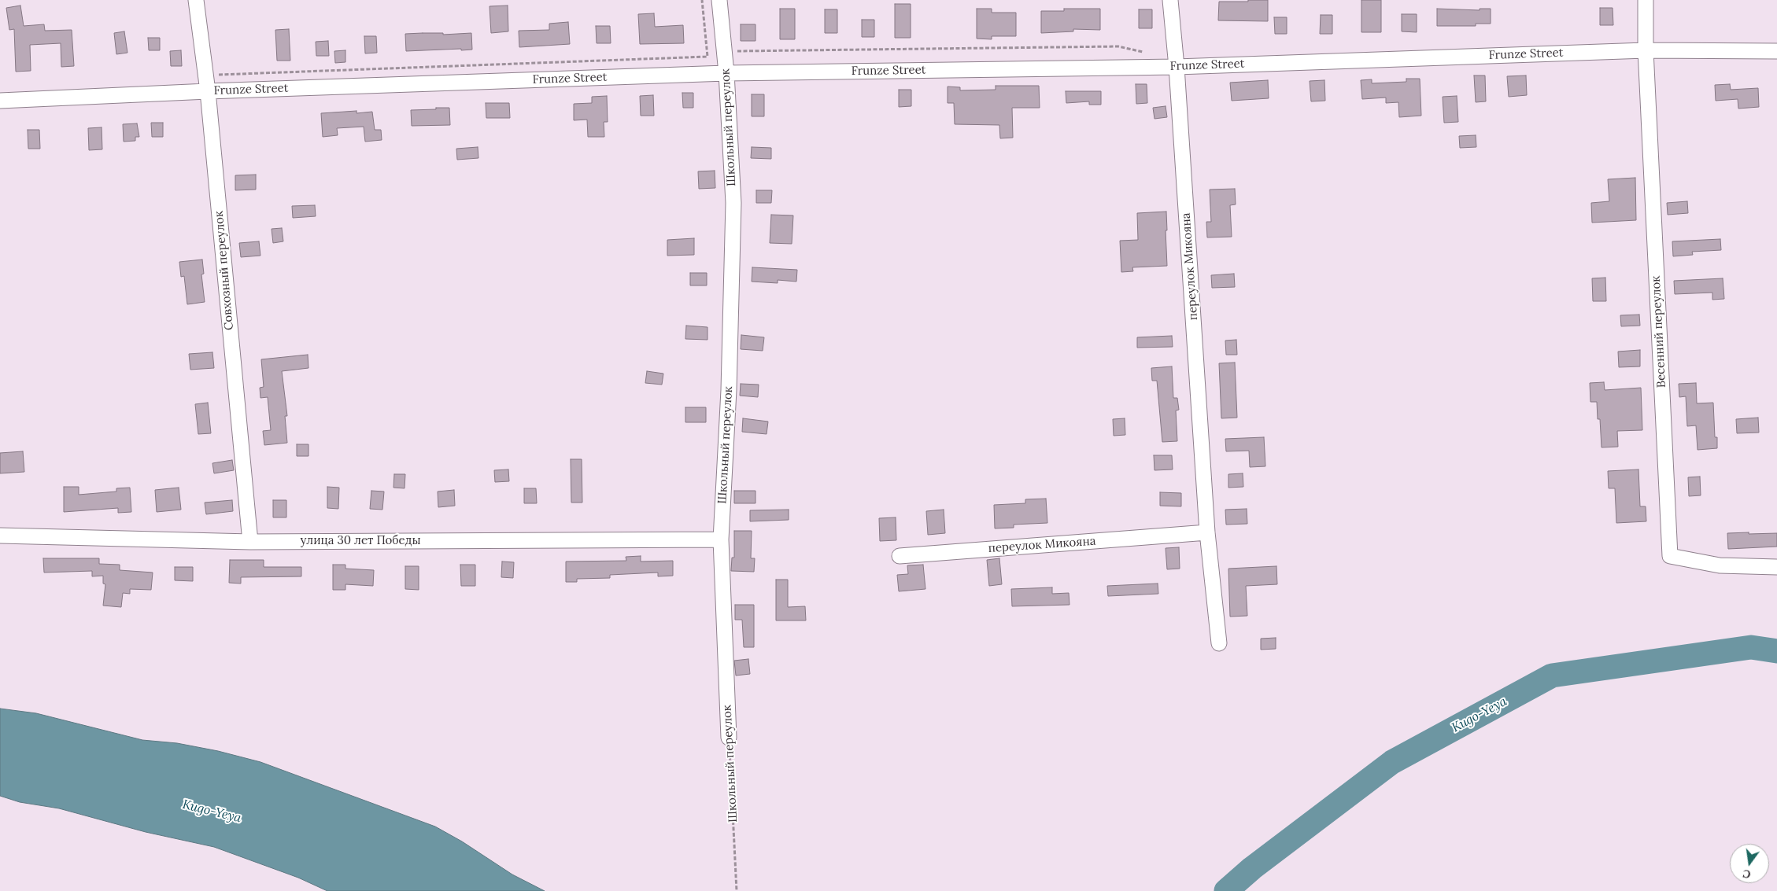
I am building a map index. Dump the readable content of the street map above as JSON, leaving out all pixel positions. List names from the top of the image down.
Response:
{
  "streets": {
    "street": [
      "Frunze Street",
      "Школьный переулок",
      "переулок Микояна",
      "Совхозный переулок",
      "Весенний переулок",
      "улица 30 лет Победы"
    ]
  },
  "crossings": [
    ["Frunze Street", "Школьный переулок"],
    ["Frunze Street", "переулок Микояна"],
    ["Frunze Street", "Совхозный переулок"],
    ["Frunze Street", "Весенний переулок"],
    ["Школьный переулок", "улица 30 лет Победы"],
    ["Совхозный переулок", "улица 30 лет Победы"]
  ],
  "water": ["Kugo-Yeya"],
  "north": "bottom"
}
